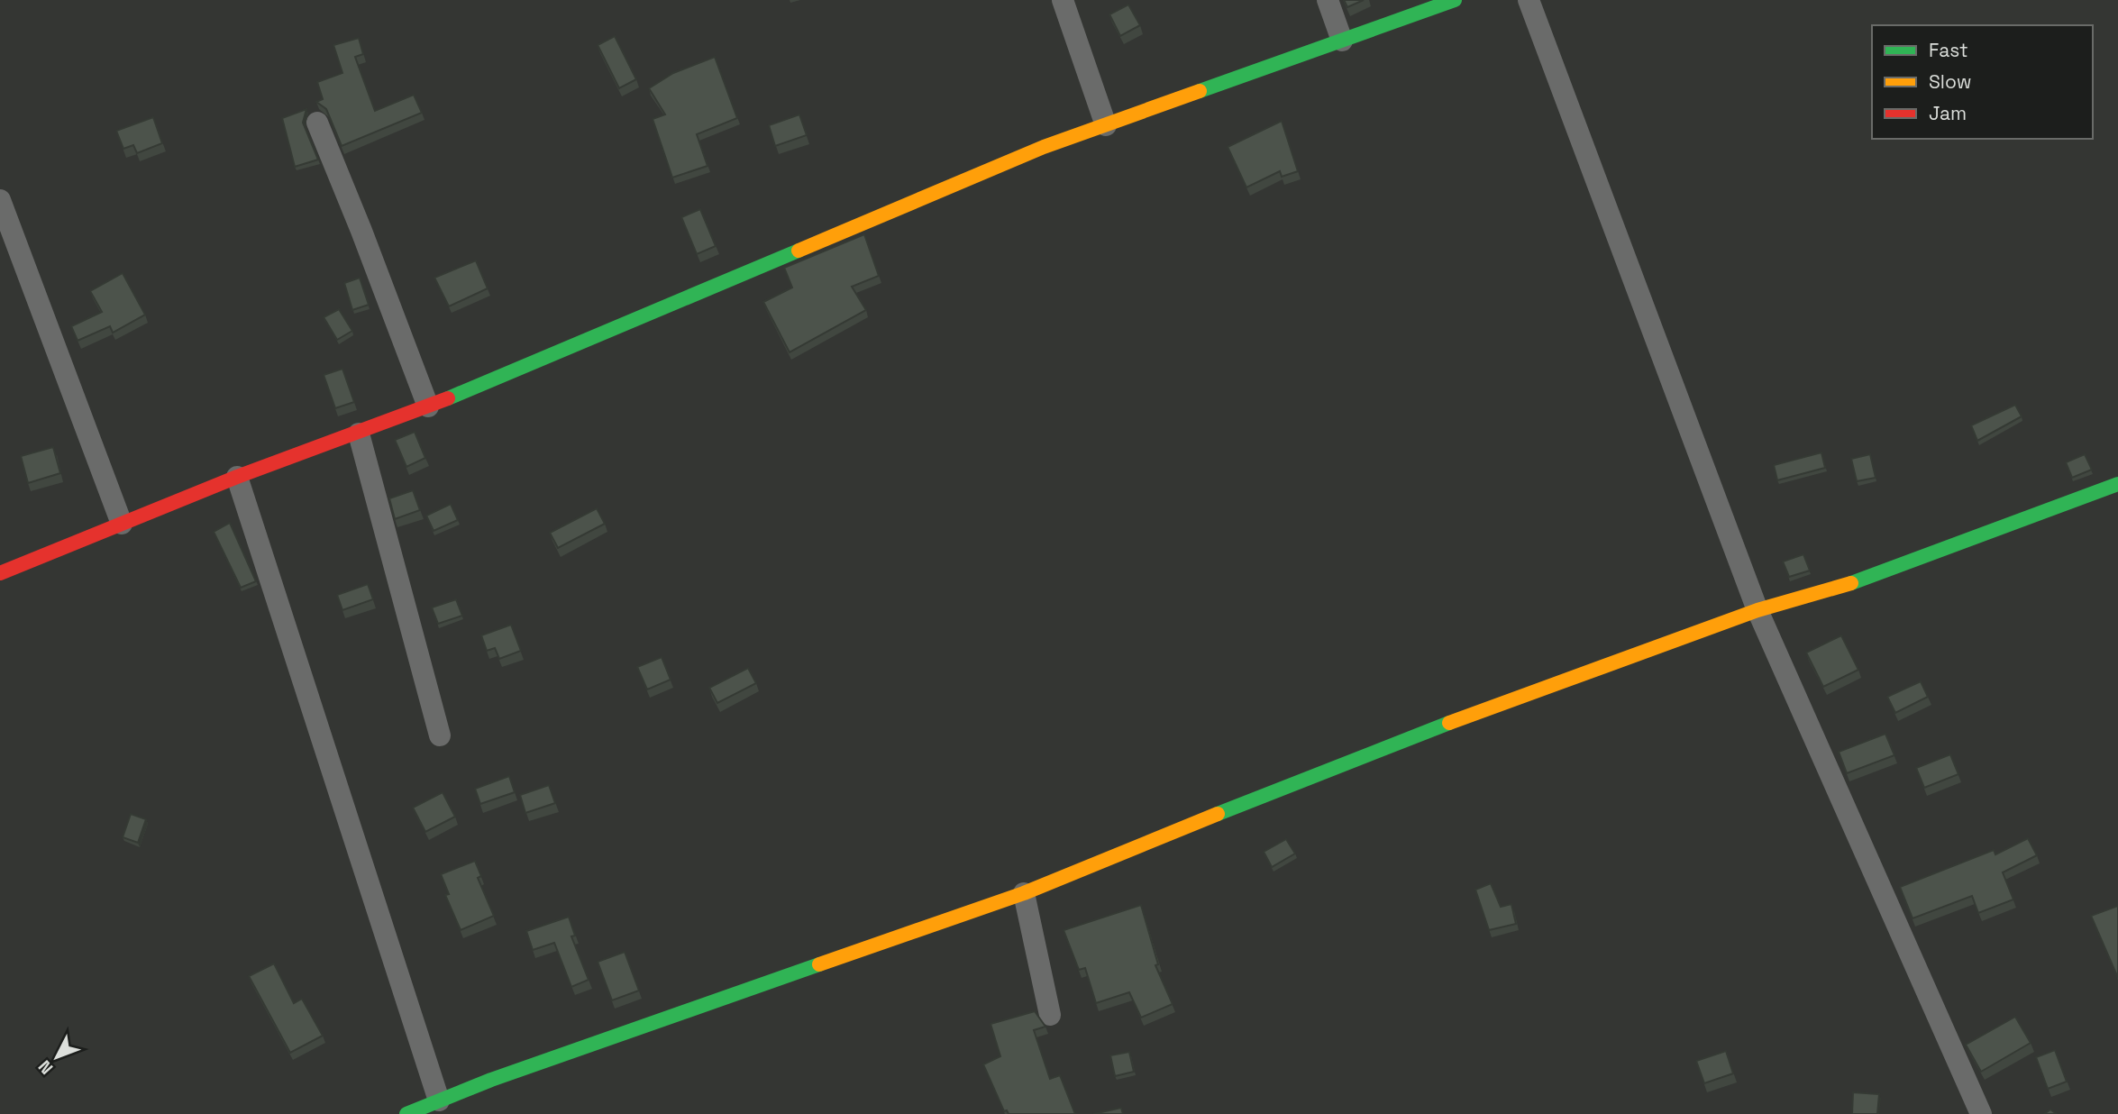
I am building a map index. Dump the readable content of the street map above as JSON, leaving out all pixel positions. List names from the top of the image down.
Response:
{
  "legend": ["Fast", "Slow", "Jam"],
  "north": "bottom left"
}
